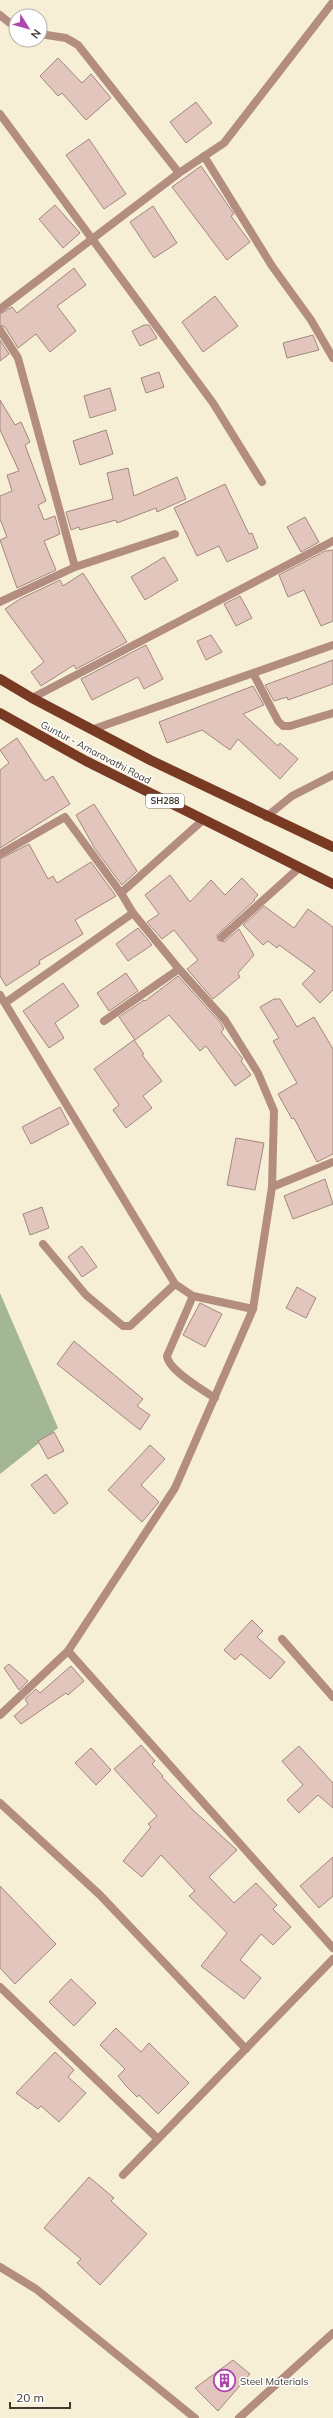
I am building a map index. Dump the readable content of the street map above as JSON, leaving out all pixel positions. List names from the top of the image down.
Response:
{
  "streets": {
    "main road": ["Guntur - Amaravathi Road", "SH288"]
  },
  "places": {
    "building": ["Steel Materials"]
  },
  "scale_bar": "20 m",
  "north": "bottom right"
}
